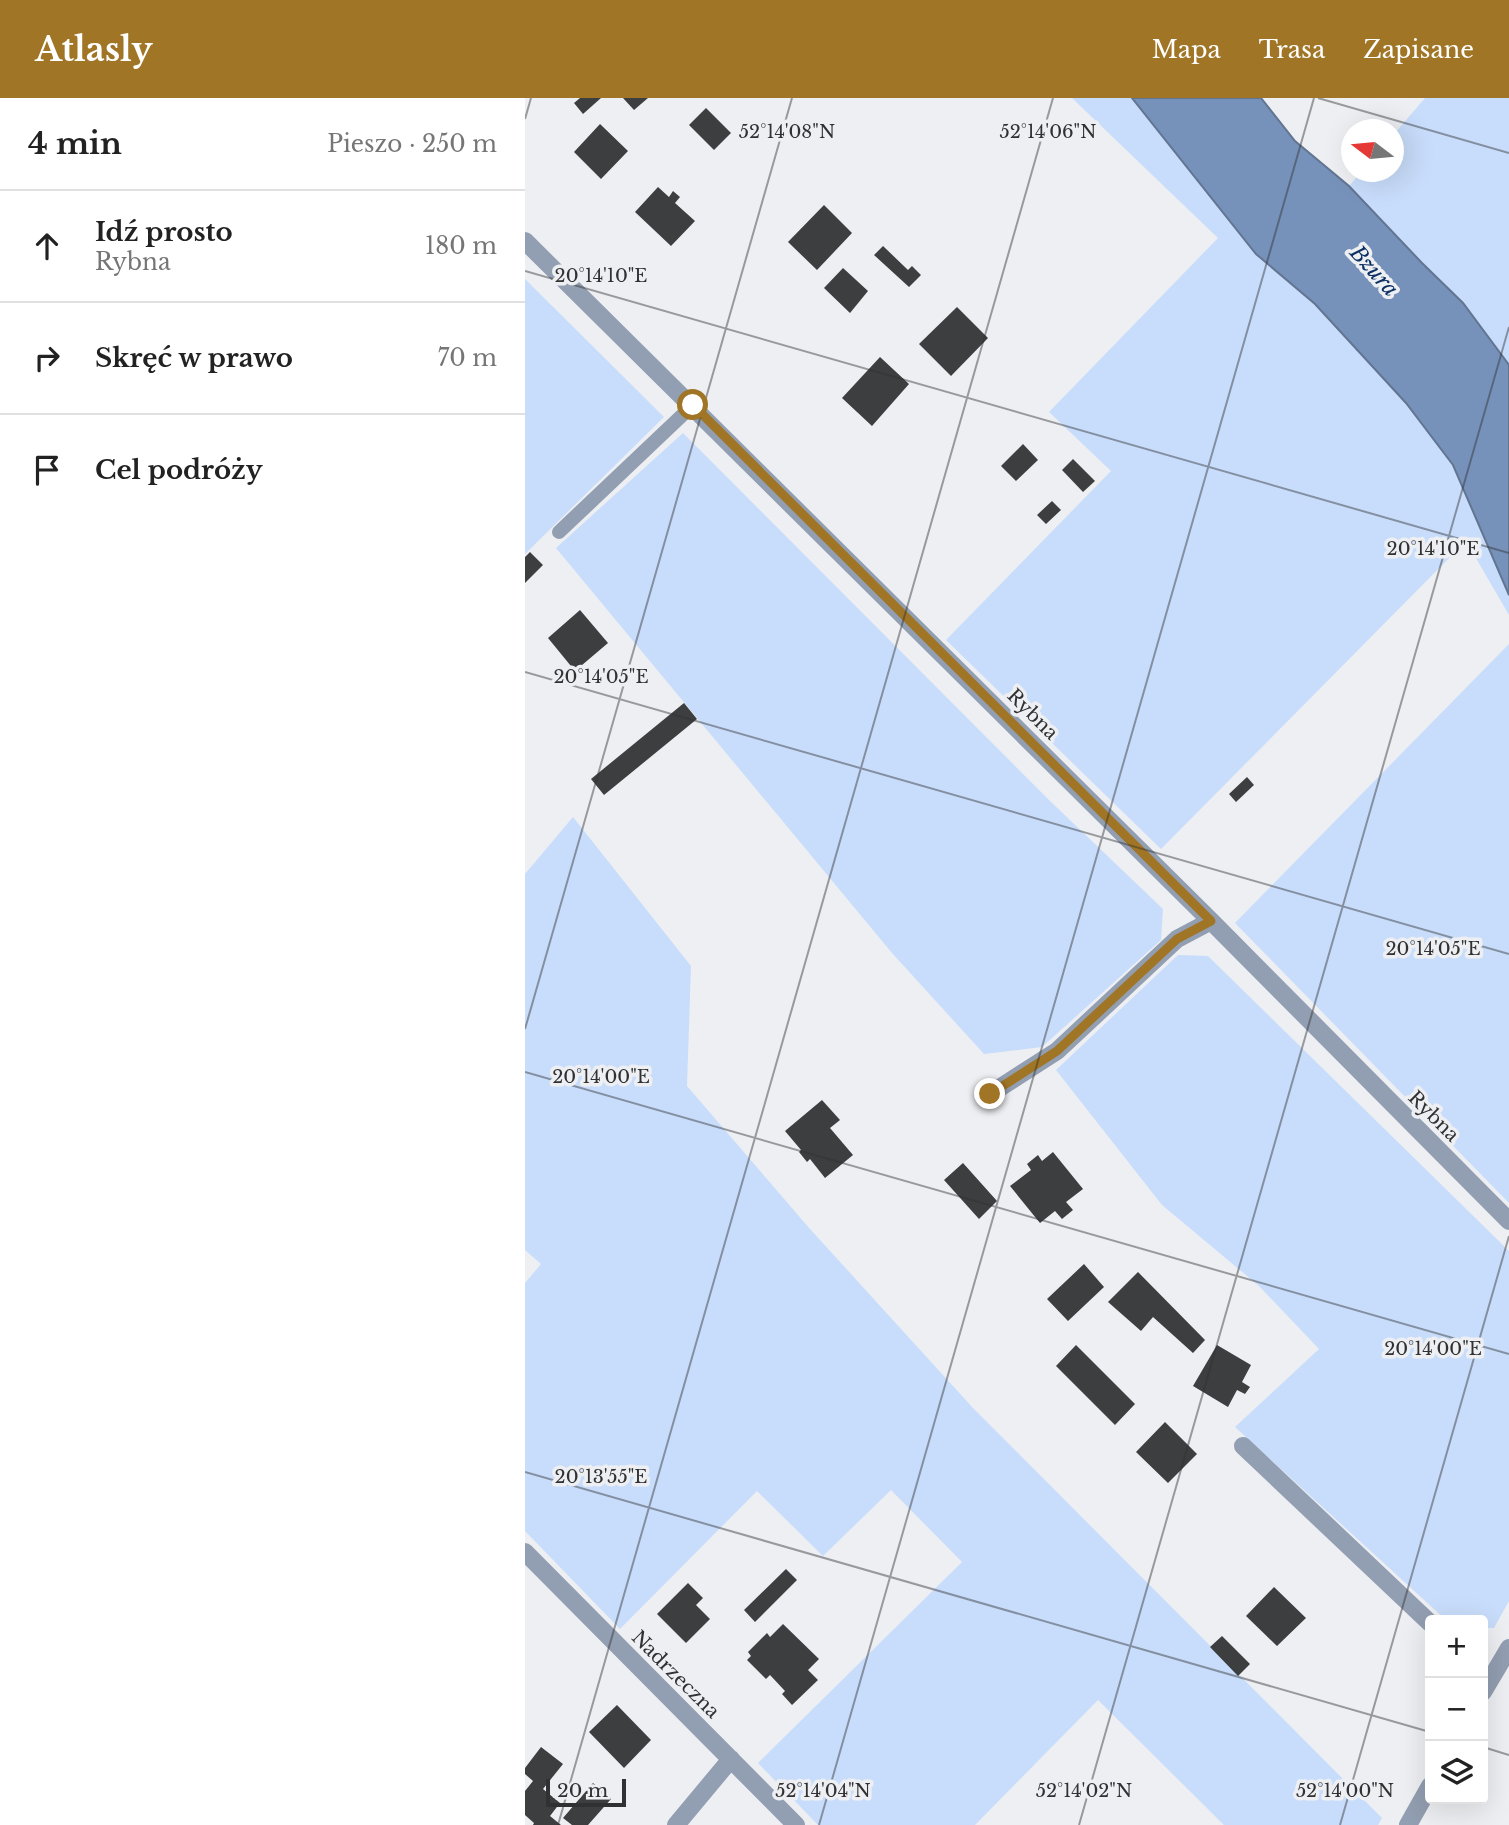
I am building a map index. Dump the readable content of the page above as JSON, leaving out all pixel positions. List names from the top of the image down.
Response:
{
  "streets": {
    "street": ["Rybna", "Nadrzeczna"]
  },
  "water": ["Bzura"],
  "scale_bar": "20 m",
  "north": "left",
  "page": {
    "header": "Atlasly",
    "nav": ["Mapa", "Trasa", "Zapisane"],
    "heading": ["4 min", "Pieszo · 250 m"],
    "list": [
      ["Idź prosto", "Rybna", "180 m"],
      ["Skręć w prawo", "70 m"],
      "Cel podróży"
    ],
    "map_buttons": ["+", "−"],
    "scale": "20 m"
  },
  "coordinates": [
    "52°14'08\"N",
    "52°14'06\"N",
    "20°14'10\"E",
    "20°14'05\"E",
    "20°14'00\"E",
    "20°13'55\"E",
    "52°14'04\"N",
    "52°14'02\"N",
    "52°14'00\"N"
  ]
}
